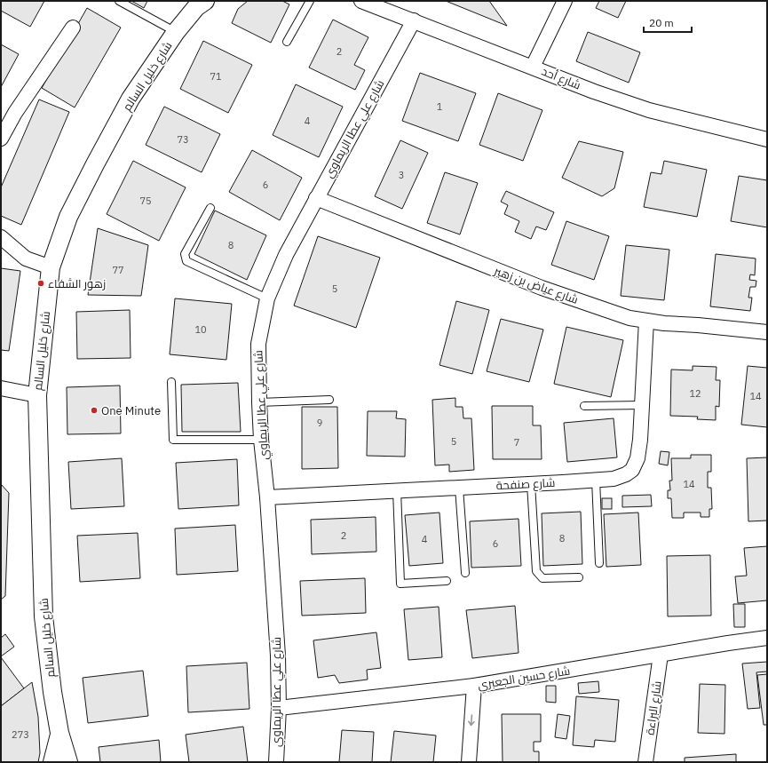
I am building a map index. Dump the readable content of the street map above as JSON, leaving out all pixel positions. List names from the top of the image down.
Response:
{
  "streets": {
    "street": [
      "شارع خليل السالم",
      "شارع أحد",
      "شارع علي عطا الريماوي",
      "شارع عياض بن زهير",
      "شارع صنفحة",
      "شارع حسين الجعبري",
      "شارع البراءة"
    ]
  },
  "crossings": [
    ["شارع أحد", "شارع علي عطا الريماوي"],
    ["شارع علي عطا الريماوي", "شارع عياض بن زهير"],
    ["شارع علي عطا الريماوي", "شارع صنفحة"],
    ["شارع علي عطا الريماوي", "شارع حسين الجعبري"],
    ["شارع عياض بن زهير", "شارع صنفحة"],
    ["شارع حسين الجعبري", "شارع البراءة"]
  ],
  "places": ["زهور الشفاء", "One Minute"],
  "house_numbers": [
    "2",
    "71",
    "1",
    "4",
    "73",
    "3",
    "6",
    "75",
    "8",
    "77",
    "5",
    "10",
    "12",
    "14",
    "9",
    "5",
    "7",
    "14",
    "2",
    "8",
    "4",
    "6",
    "273"
  ],
  "scale_bar": "20 m"
}
